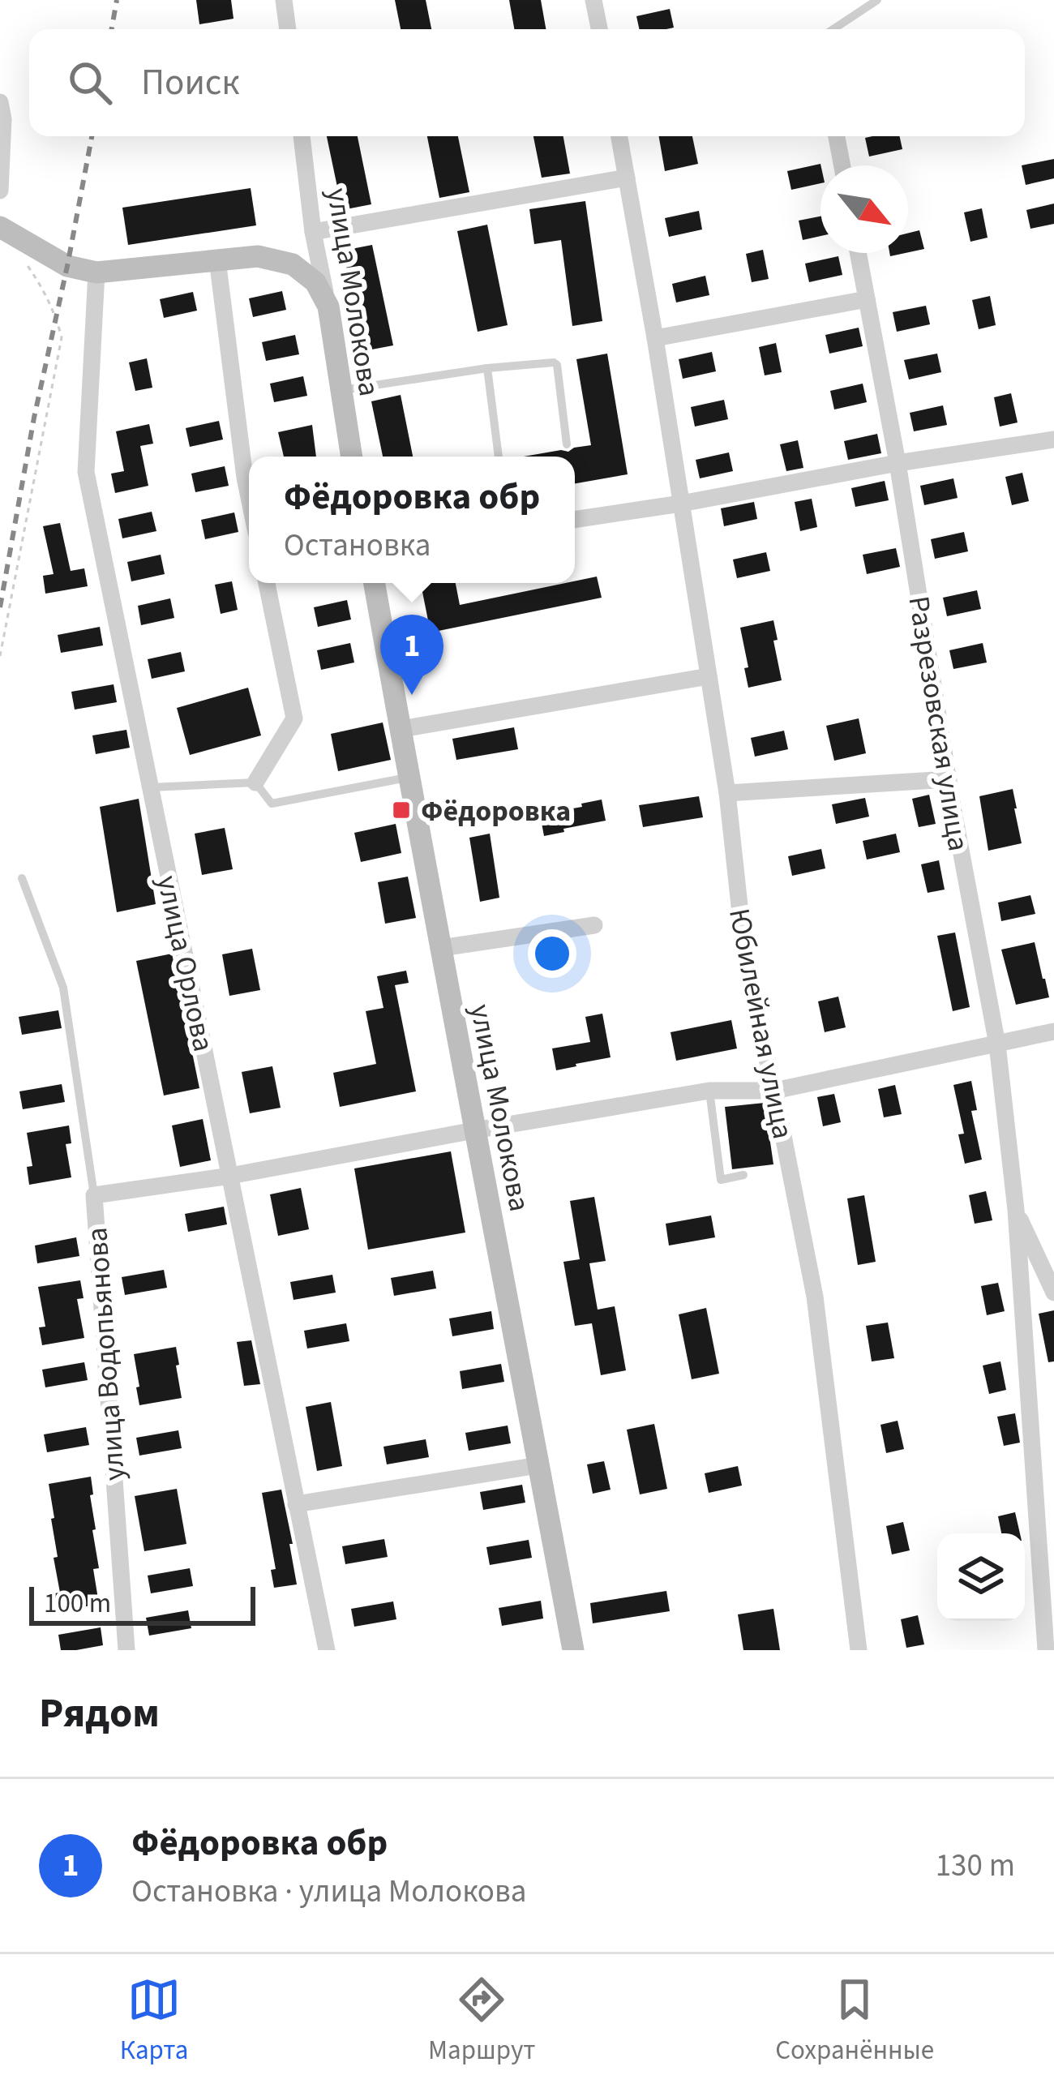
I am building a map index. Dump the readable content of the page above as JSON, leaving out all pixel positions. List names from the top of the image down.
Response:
{
  "streets": {
    "street": [
      "улица Молокова",
      "Разрезовская улица",
      "улица Орлова",
      "Юбилейная улица",
      "улица Водопьянова"
    ]
  },
  "crossings": [
    ["улица Молокова", "улица Водопьянова"],
    ["Разрезовская улица", "улица Водопьянова"],
    ["улица Орлова", "улица Водопьянова"],
    ["Юбилейная улица", "улица Водопьянова"]
  ],
  "places": {
    "transit": ["Фёдоровка"]
  },
  "scale_bar": "100 m",
  "north": "bottom right",
  "page": {
    "search": "Поиск",
    "popup": ["Фёдоровка обр", "Остановка"],
    "pins": "1",
    "scale": "100 m",
    "heading": "Рядом",
    "list": [
      {
        "mark": "1",
        "name": "Фёдоровка обр",
        "note": "Остановка · улица Молокова",
        "value": "130 m"
      }
    ],
    "nav": ["Карта", "Маршрут", "Сохранённые"]
  }
}
